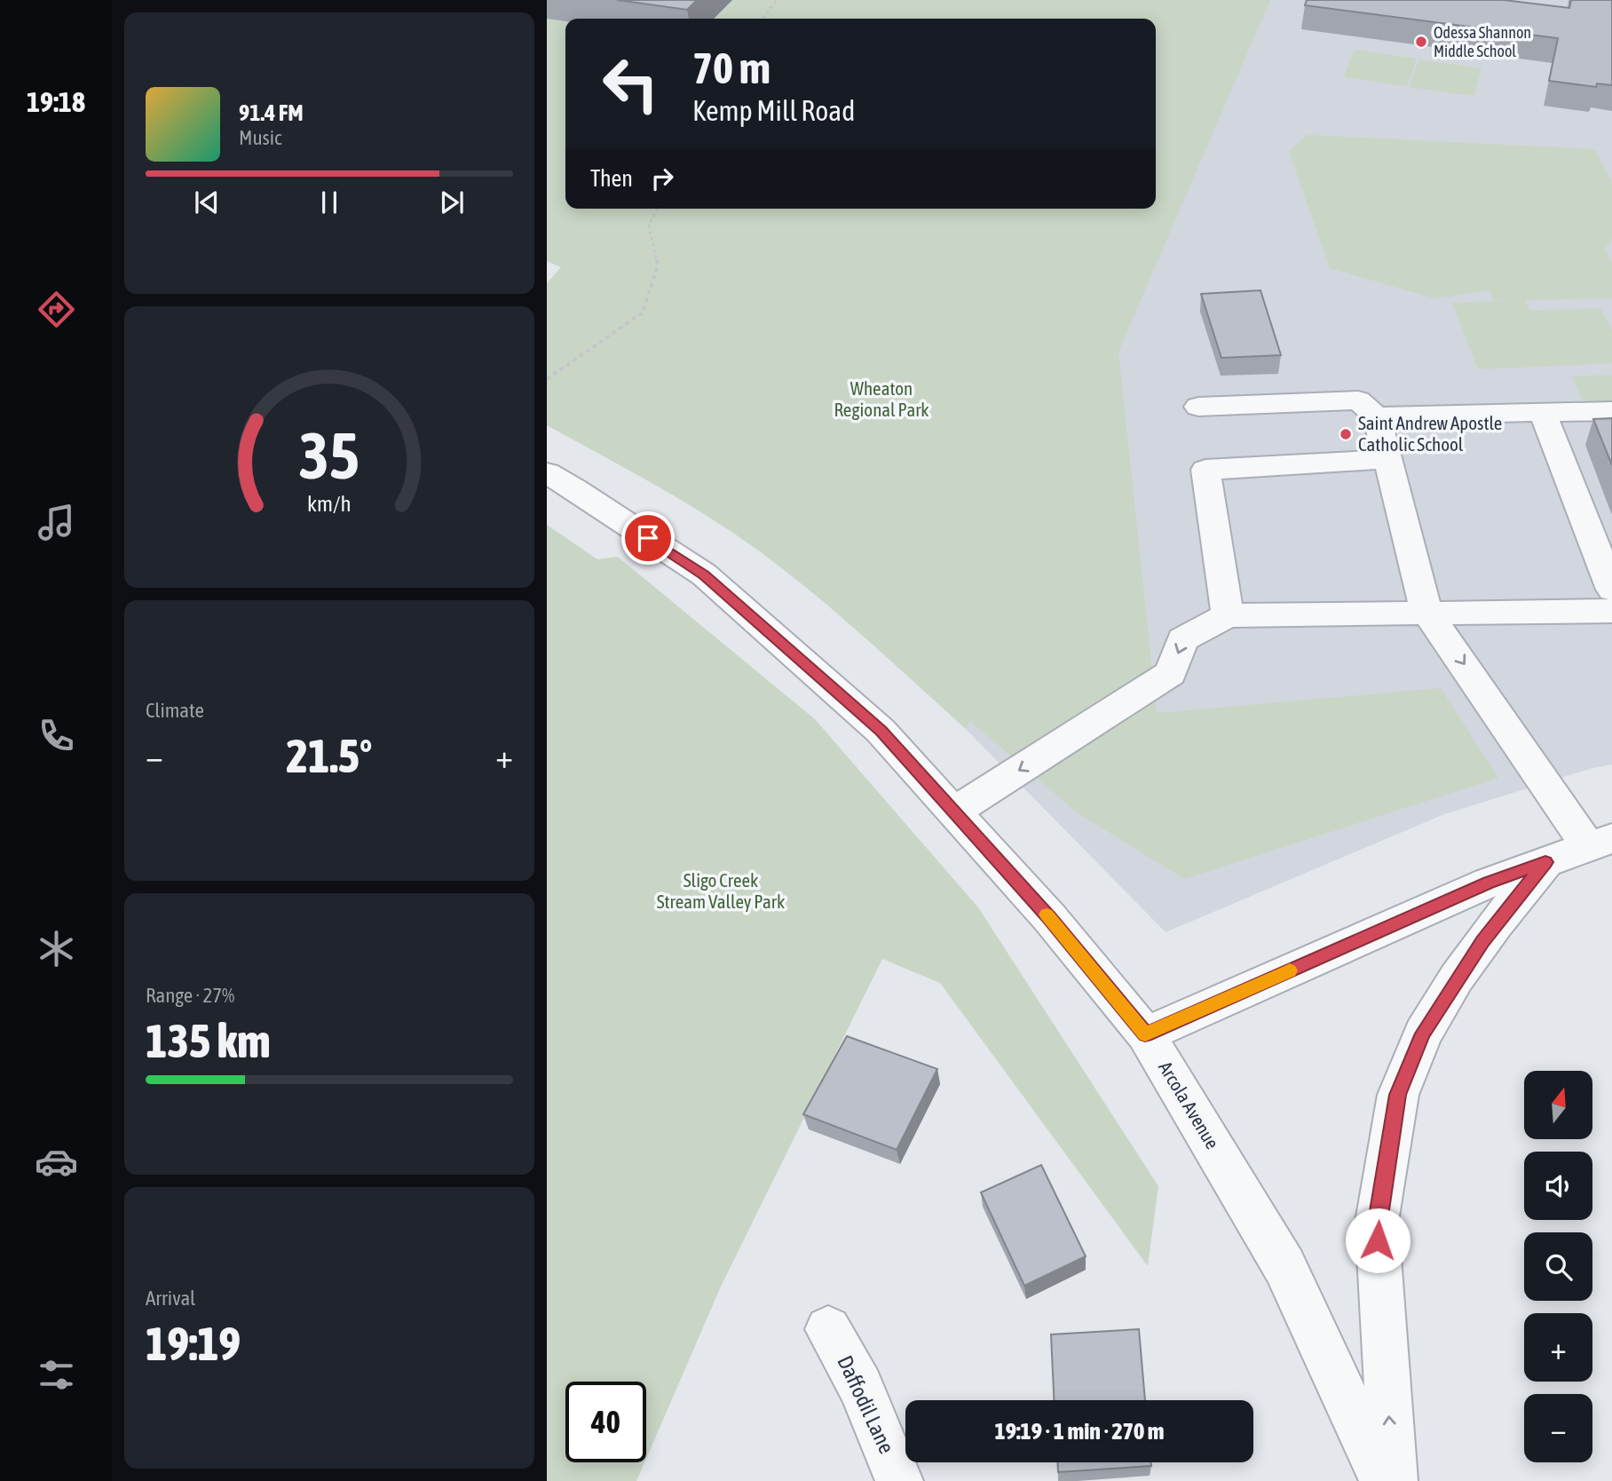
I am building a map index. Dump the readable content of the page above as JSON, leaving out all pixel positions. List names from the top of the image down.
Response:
{
  "streets": {
    "street": ["Arcola Avenue", "Daffodil Lane"]
  },
  "parks": ["Wheaton Regional Park", "Sligo Creek Stream Valley Park"],
  "places": ["Odessa Shannon Middle School", "Saint Andrew Apostle Catholic School"],
  "north": "top",
  "page": {
    "tabs": "19:18",
    "turn": ["70 m", "Kemp Mill Road"],
    "song": ["91.4 FM", "Music"],
    "then": "Then",
    "tile": [
      "Climate",
      ["Range · 27%", "135 km"],
      ["Arrival", "19:19"]
    ],
    "heat": ["−", "21.5°", "+"],
    "map_buttons": ["+", "−"],
    "limit": "40",
    "trip": "19:19 · 1 min · 270 m",
    "gauge": ["35", "km/h"]
  }
}
